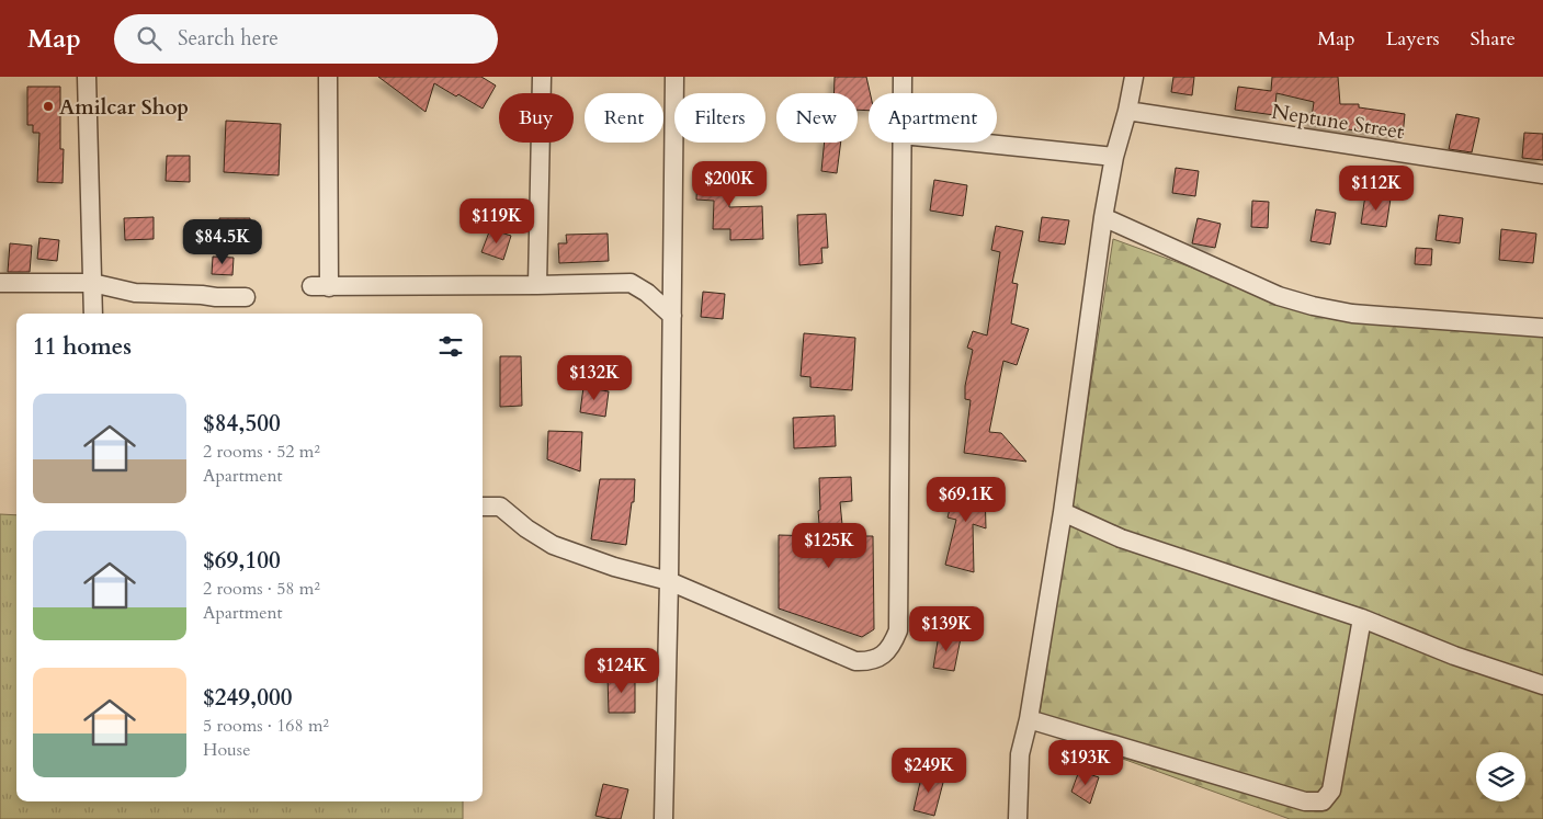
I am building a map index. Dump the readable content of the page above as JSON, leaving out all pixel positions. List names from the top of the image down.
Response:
{
  "streets": {
    "street": ["Neptune Street"]
  },
  "places": ["Amilcar Shop"],
  "page": {
    "header": "Map",
    "search": "Search here",
    "nav": ["Map", "Layers", "Share"],
    "chip": [
      "Buy",
      "Rent",
      "Filters",
      "New",
      "Apartment"
    ],
    "price": [
      "$200K",
      "$112K",
      "$119K",
      "$84.5K",
      "$132K",
      "$69.1K",
      "$125K",
      "$139K",
      "$124K",
      "$193K",
      "$249K"
    ],
    "heading": "11 homes",
    "list": [
      {
        "name": "$84,500",
        "note": "2 rooms · 52 m² · Apartment"
      },
      {
        "name": "$69,100",
        "note": "2 rooms · 58 m² · Apartment"
      },
      {
        "name": "$249,000",
        "note": "5 rooms · 168 m² · House"
      }
    ]
  }
}
